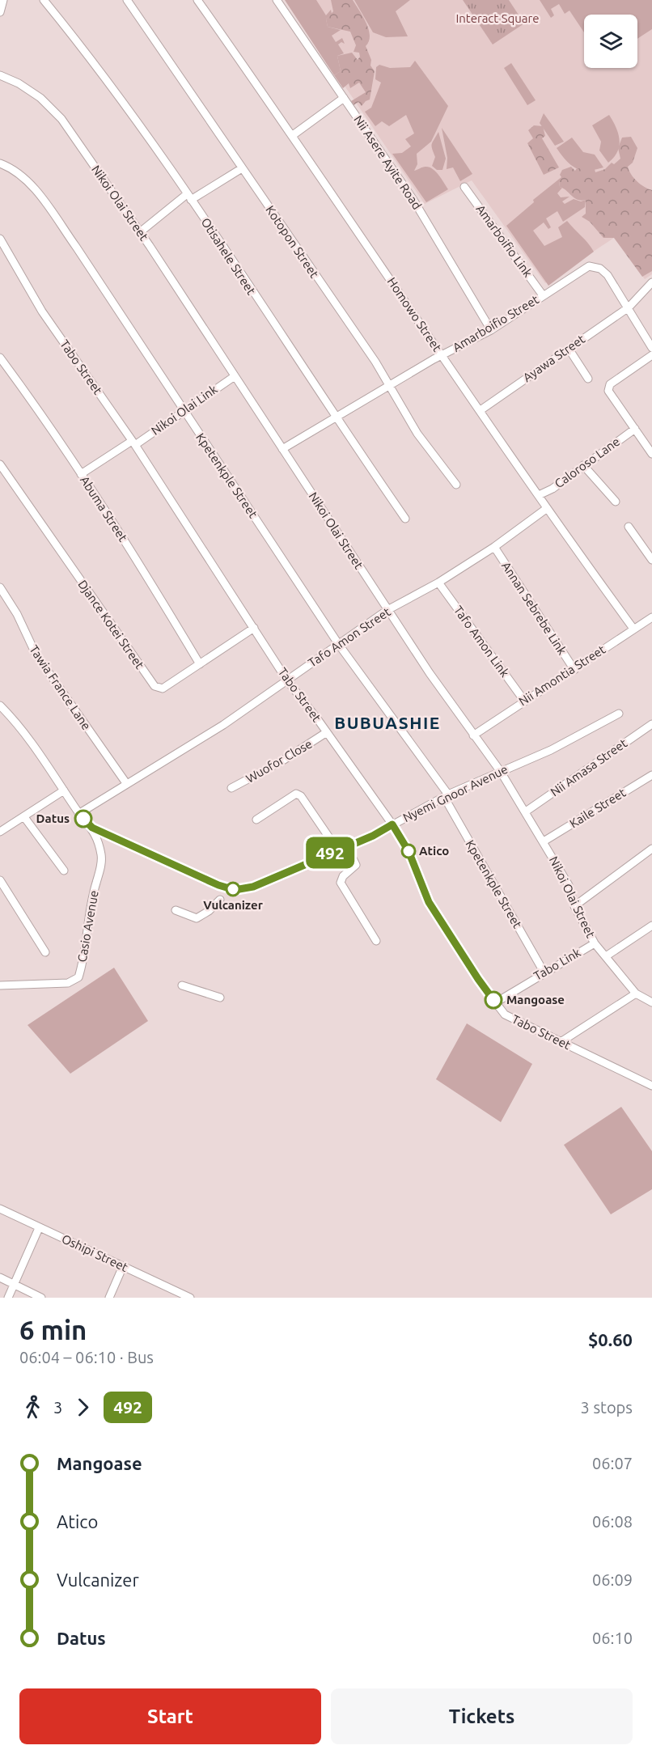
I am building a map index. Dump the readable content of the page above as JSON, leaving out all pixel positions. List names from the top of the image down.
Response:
{
  "streets": {
    "street": [
      "Nii Asere Ayite Road",
      "Nikoi Olai Street",
      "Amarboifio Link",
      "Kotopon Street",
      "Otisahele Street",
      "Homowo Street",
      "Amarboifio Street",
      "Ayawa Street",
      "Tabo Street",
      "Nikoi Olai Link",
      "Caloroso Lane",
      "Kpetenkple Street",
      "Abuma Street",
      "Annan Sebrebe Link",
      "Djance Kotei Street",
      "Tafo Amon Street",
      "Tafo Amon Link",
      "Nii Amontia Street",
      "Tawia France Lane",
      "Wuofor Close",
      "Nii Amasa Street",
      "Nyemi Gnoor Avenue",
      "Kaile Street",
      "Casio Avenue",
      "Tabo Link",
      "Oshipi Street"
    ]
  },
  "crossings": [
    ["Nii Asere Ayite Road", "Amarboifio Street"],
    ["Nikoi Olai Street", "Amarboifio Street"],
    ["Nikoi Olai Street", "Nikoi Olai Link"],
    ["Nikoi Olai Street", "Tafo Amon Street"],
    ["Nikoi Olai Street", "Nii Amontia Street"],
    ["Nikoi Olai Street", "Nii Amasa Street"],
    ["Nikoi Olai Street", "Nyemi Gnoor Avenue"],
    ["Nikoi Olai Street", "Kaile Street"],
    ["Nikoi Olai Street", "Tabo Link"],
    ["Amarboifio Link", "Amarboifio Street"],
    ["Kotopon Street", "Amarboifio Street"],
    ["Otisahele Street", "Amarboifio Street"],
    ["Homowo Street", "Amarboifio Street"],
    ["Homowo Street", "Ayawa Street"],
    ["Homowo Street", "Caloroso Lane"],
    ["Homowo Street", "Tafo Amon Street"],
    ["Homowo Street", "Nii Amontia Street"],
    ["Amarboifio Street", "Ayawa Street"],
    ["Tabo Street", "Nikoi Olai Link"],
    ["Tabo Street", "Djance Kotei Street"],
    ["Tabo Street", "Tafo Amon Street"],
    ["Tabo Street", "Wuofor Close"],
    ["Tabo Street", "Nyemi Gnoor Avenue"],
    ["Tabo Street", "Tabo Link"],
    ["Nikoi Olai Link", "Kpetenkple Street"],
    ["Nikoi Olai Link", "Abuma Street"],
    ["Kpetenkple Street", "Tafo Amon Street"],
    ["Kpetenkple Street", "Nyemi Gnoor Avenue"],
    ["Kpetenkple Street", "Tabo Link"],
    ["Abuma Street", "Djance Kotei Street"],
    ["Annan Sebrebe Link", "Tafo Amon Street"],
    ["Annan Sebrebe Link", "Nii Amontia Street"],
    ["Tafo Amon Street", "Tafo Amon Link"],
    ["Tafo Amon Street", "Tawia France Lane"],
    ["Tafo Amon Link", "Nii Amontia Street"],
    ["Nyemi Gnoor Avenue", "Casio Avenue"]
  ],
  "districts": ["BUBUASHIE"],
  "parks": ["Interact Square"],
  "places": [
    "Datus",
    "Atico",
    "Vulcanizer",
    "Mangoase"
  ],
  "lines": ["bus line 492"],
  "page": {
    "on_map": "492",
    "heading": ["6 min", "06:04 – 06:10 · Bus", "$0.60"],
    "legs": ["3", "492", "3 stops"],
    "list": [
      {
        "name": "Mangoase",
        "value": "06:07"
      },
      {
        "name": "Atico",
        "value": "06:08"
      },
      {
        "name": "Vulcanizer",
        "value": "06:09"
      },
      {
        "name": "Datus",
        "value": "06:10"
      }
    ],
    "buttons": ["Start", "Tickets"]
  }
}
